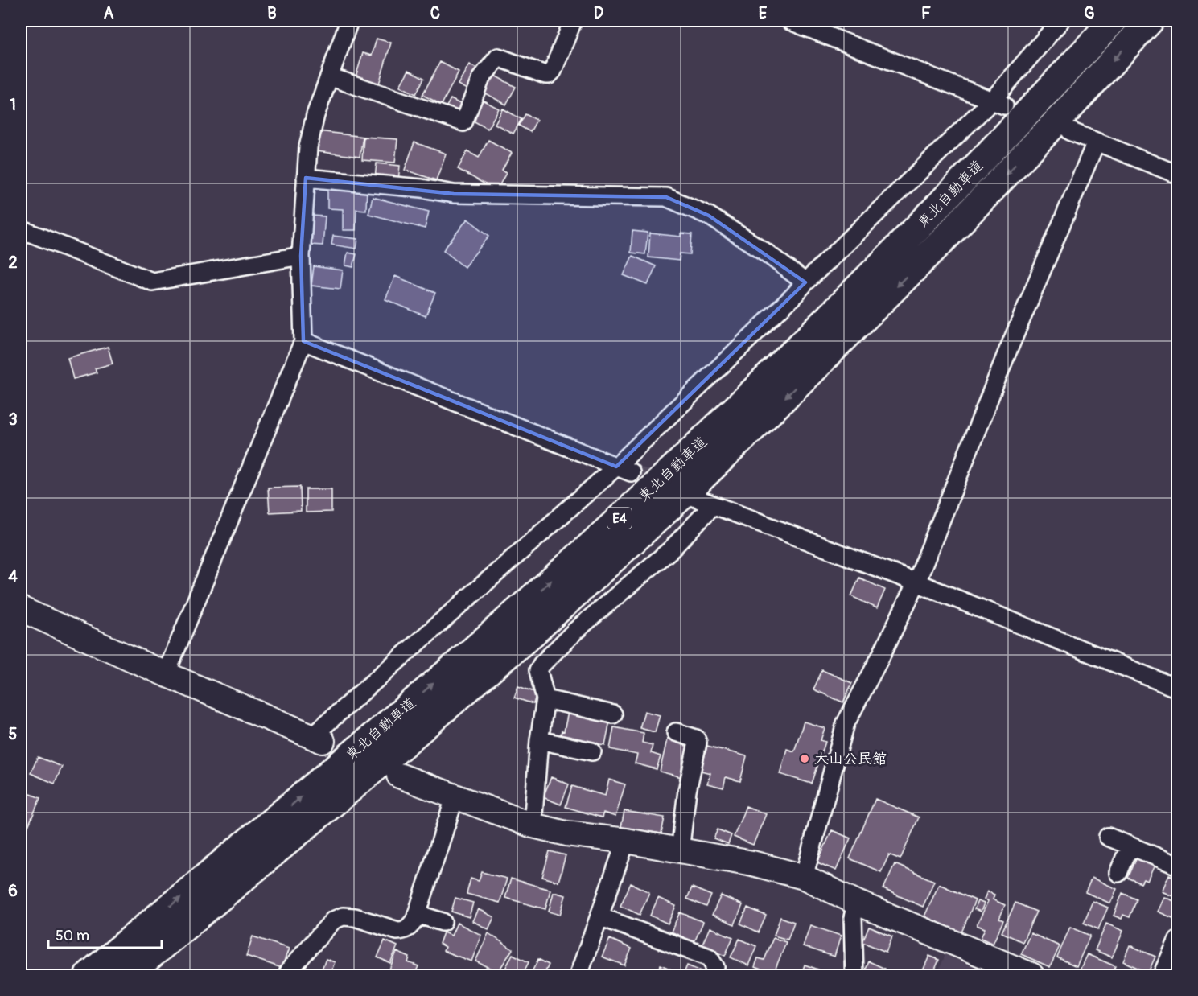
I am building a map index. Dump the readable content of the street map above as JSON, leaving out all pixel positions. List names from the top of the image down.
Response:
{
  "streets": {
    "highway": ["東北自動車道", "E4"]
  },
  "places": ["大山公民館"],
  "scale_bar": "50 m",
  "grid": {
    "columns": [
      "A",
      "B",
      "C",
      "D",
      "E",
      "F",
      "G"
    ],
    "rows": [
      "1",
      "2",
      "3",
      "4",
      "5",
      "6"
    ]
  }
}
